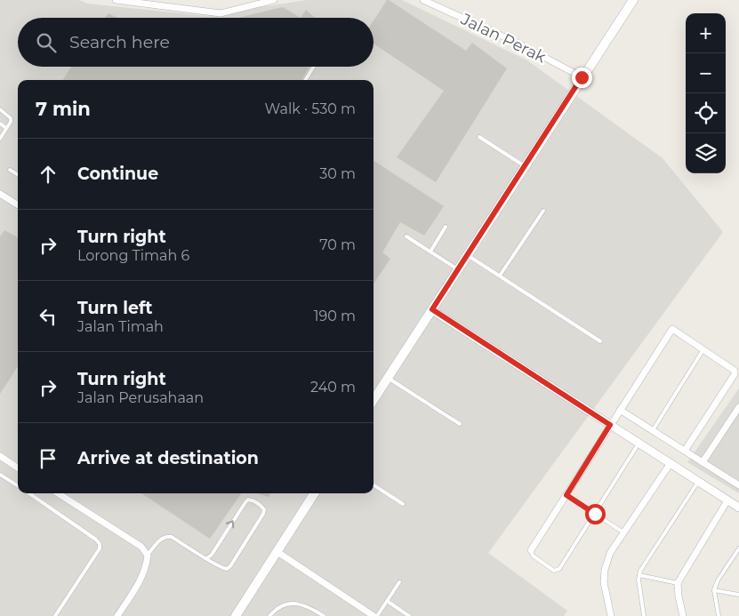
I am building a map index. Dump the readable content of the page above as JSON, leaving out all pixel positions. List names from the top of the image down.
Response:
{
  "streets": {
    "street": ["Jalan Perak"]
  },
  "page": {
    "map_buttons": ["+", "−"],
    "search": "Search here",
    "heading": ["7 min", "Walk · 530 m"],
    "list": [
      ["Continue", "30 m"],
      ["Turn right", "Lorong Timah 6", "70 m"],
      ["Turn left", "Jalan Timah", "190 m"],
      ["Turn right", "Jalan Perusahaan", "240 m"],
      "Arrive at destination"
    ]
  }
}
